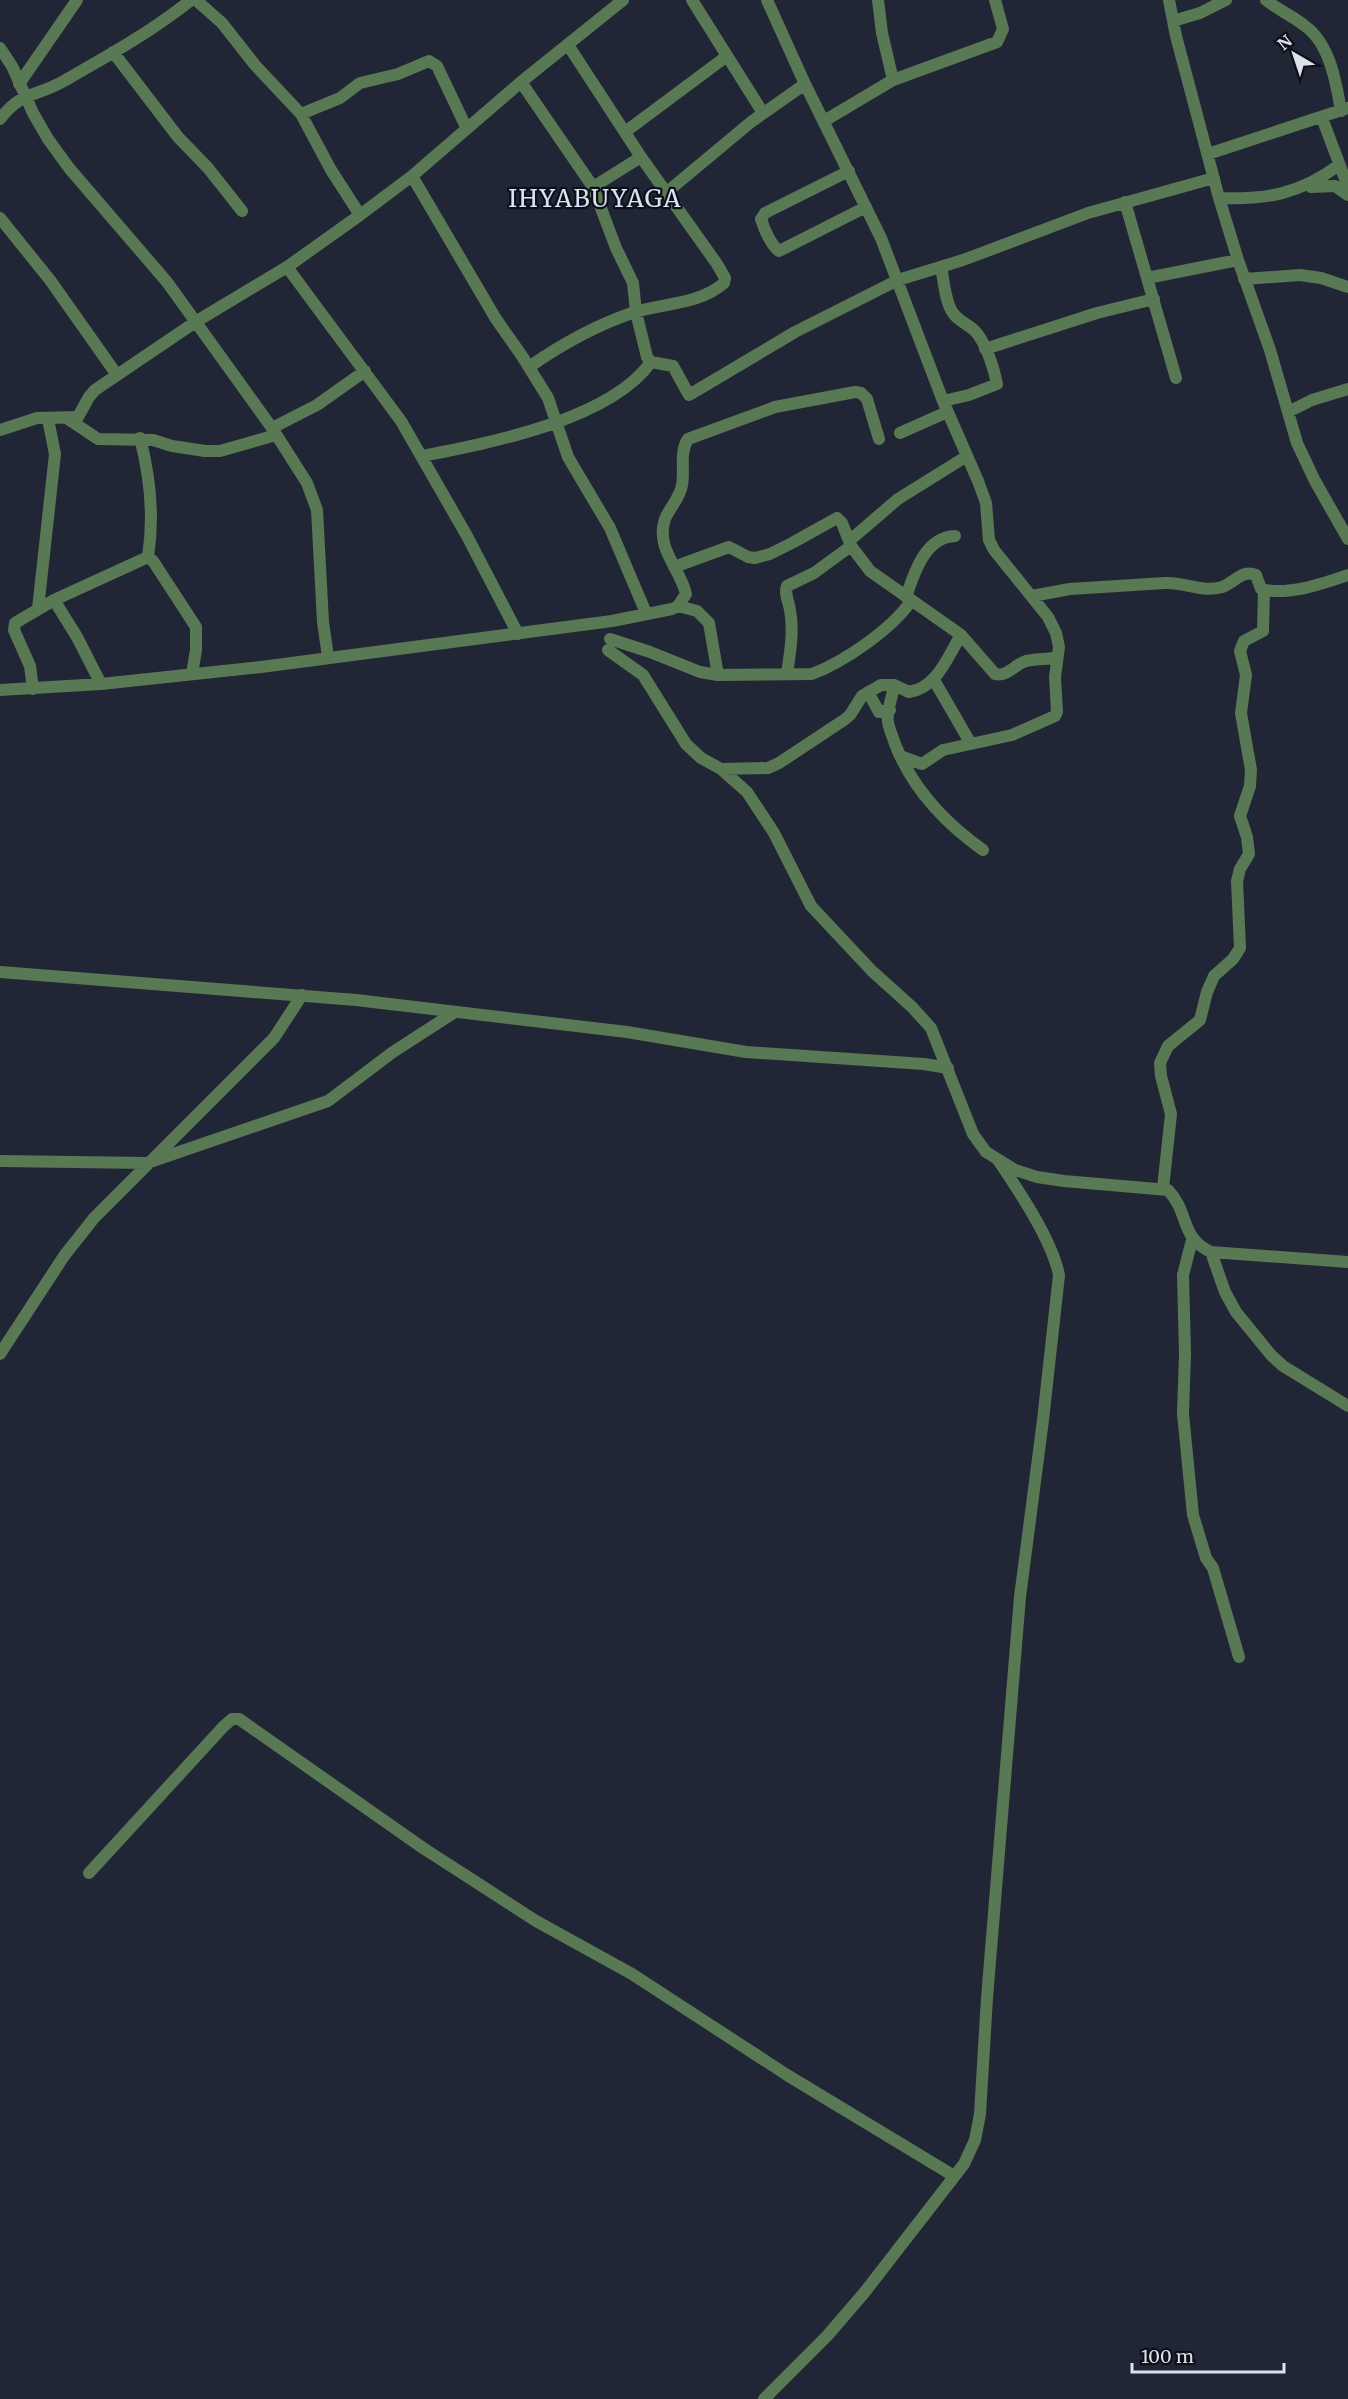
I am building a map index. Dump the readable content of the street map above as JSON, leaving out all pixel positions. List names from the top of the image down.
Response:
{
  "districts": ["IHYABUYAGA"],
  "scale_bar": "100 m",
  "north": "top left"
}
